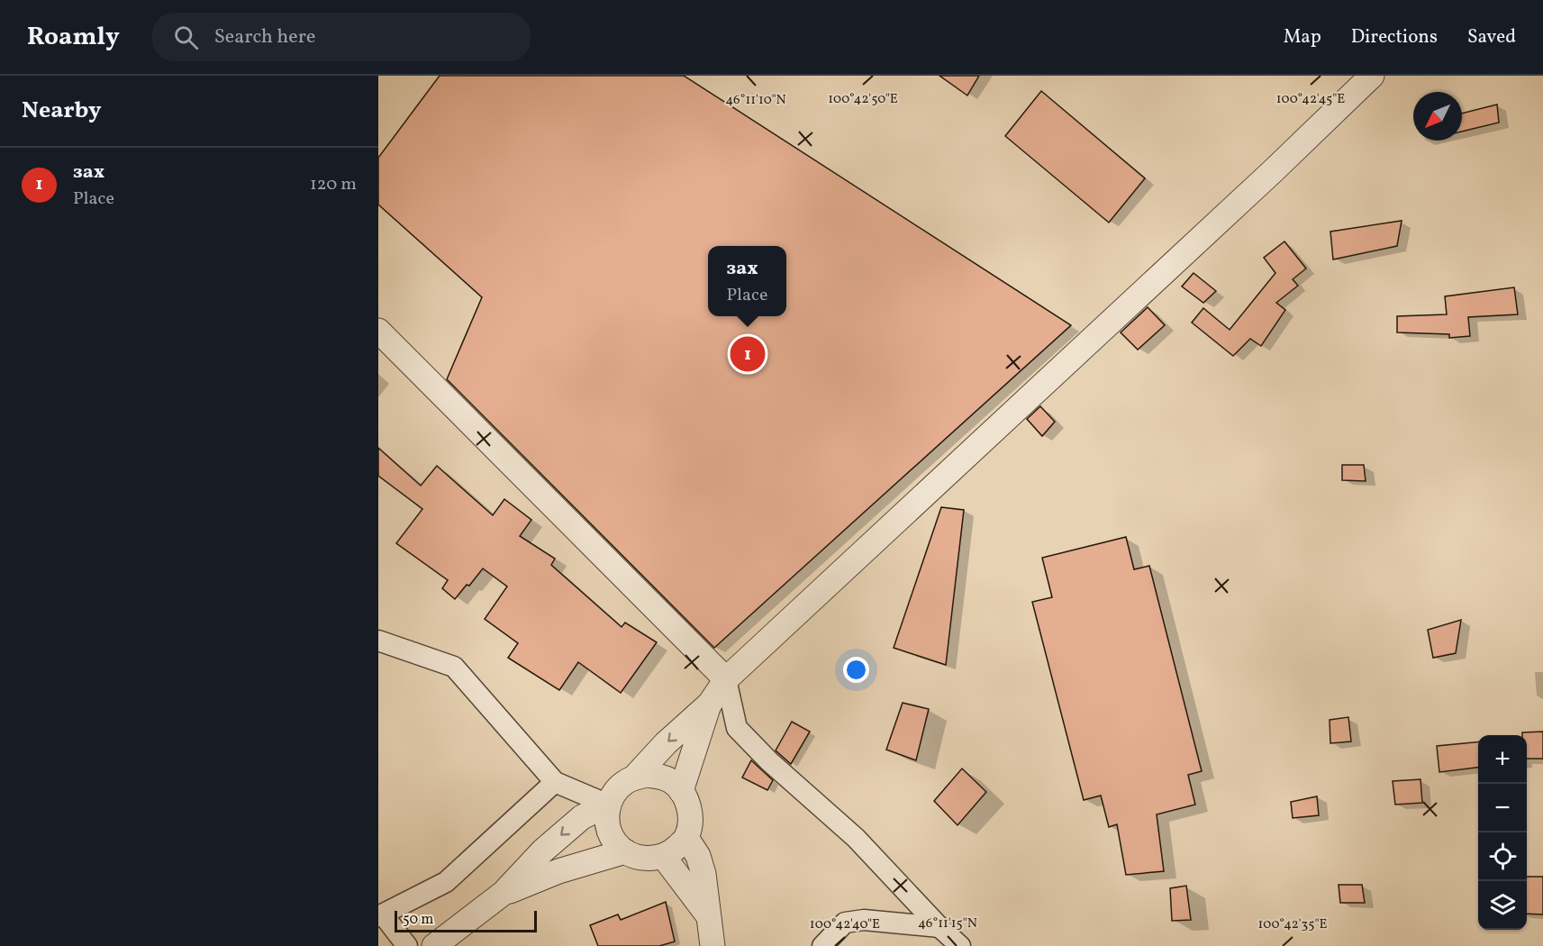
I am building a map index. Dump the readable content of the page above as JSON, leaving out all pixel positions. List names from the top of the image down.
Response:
{
  "scale_bar": "50 m",
  "north": "bottom left",
  "page": {
    "header": "Roamly",
    "search": "Search here",
    "nav": ["Map", "Directions", "Saved"],
    "heading": "Nearby",
    "list": [
      {
        "mark": "1",
        "name": "зах",
        "note": "Place",
        "value": "120 m"
      }
    ],
    "popup": ["зах", "Place"],
    "pins": "1",
    "map_buttons": ["+", "−"],
    "scale": "50 m"
  },
  "coordinates": [
    "100°42'50\"E",
    "100°42'45\"E",
    "46°11'10\"N",
    "46°11'15\"N",
    "100°42'40\"E",
    "100°42'35\"E"
  ]
}
